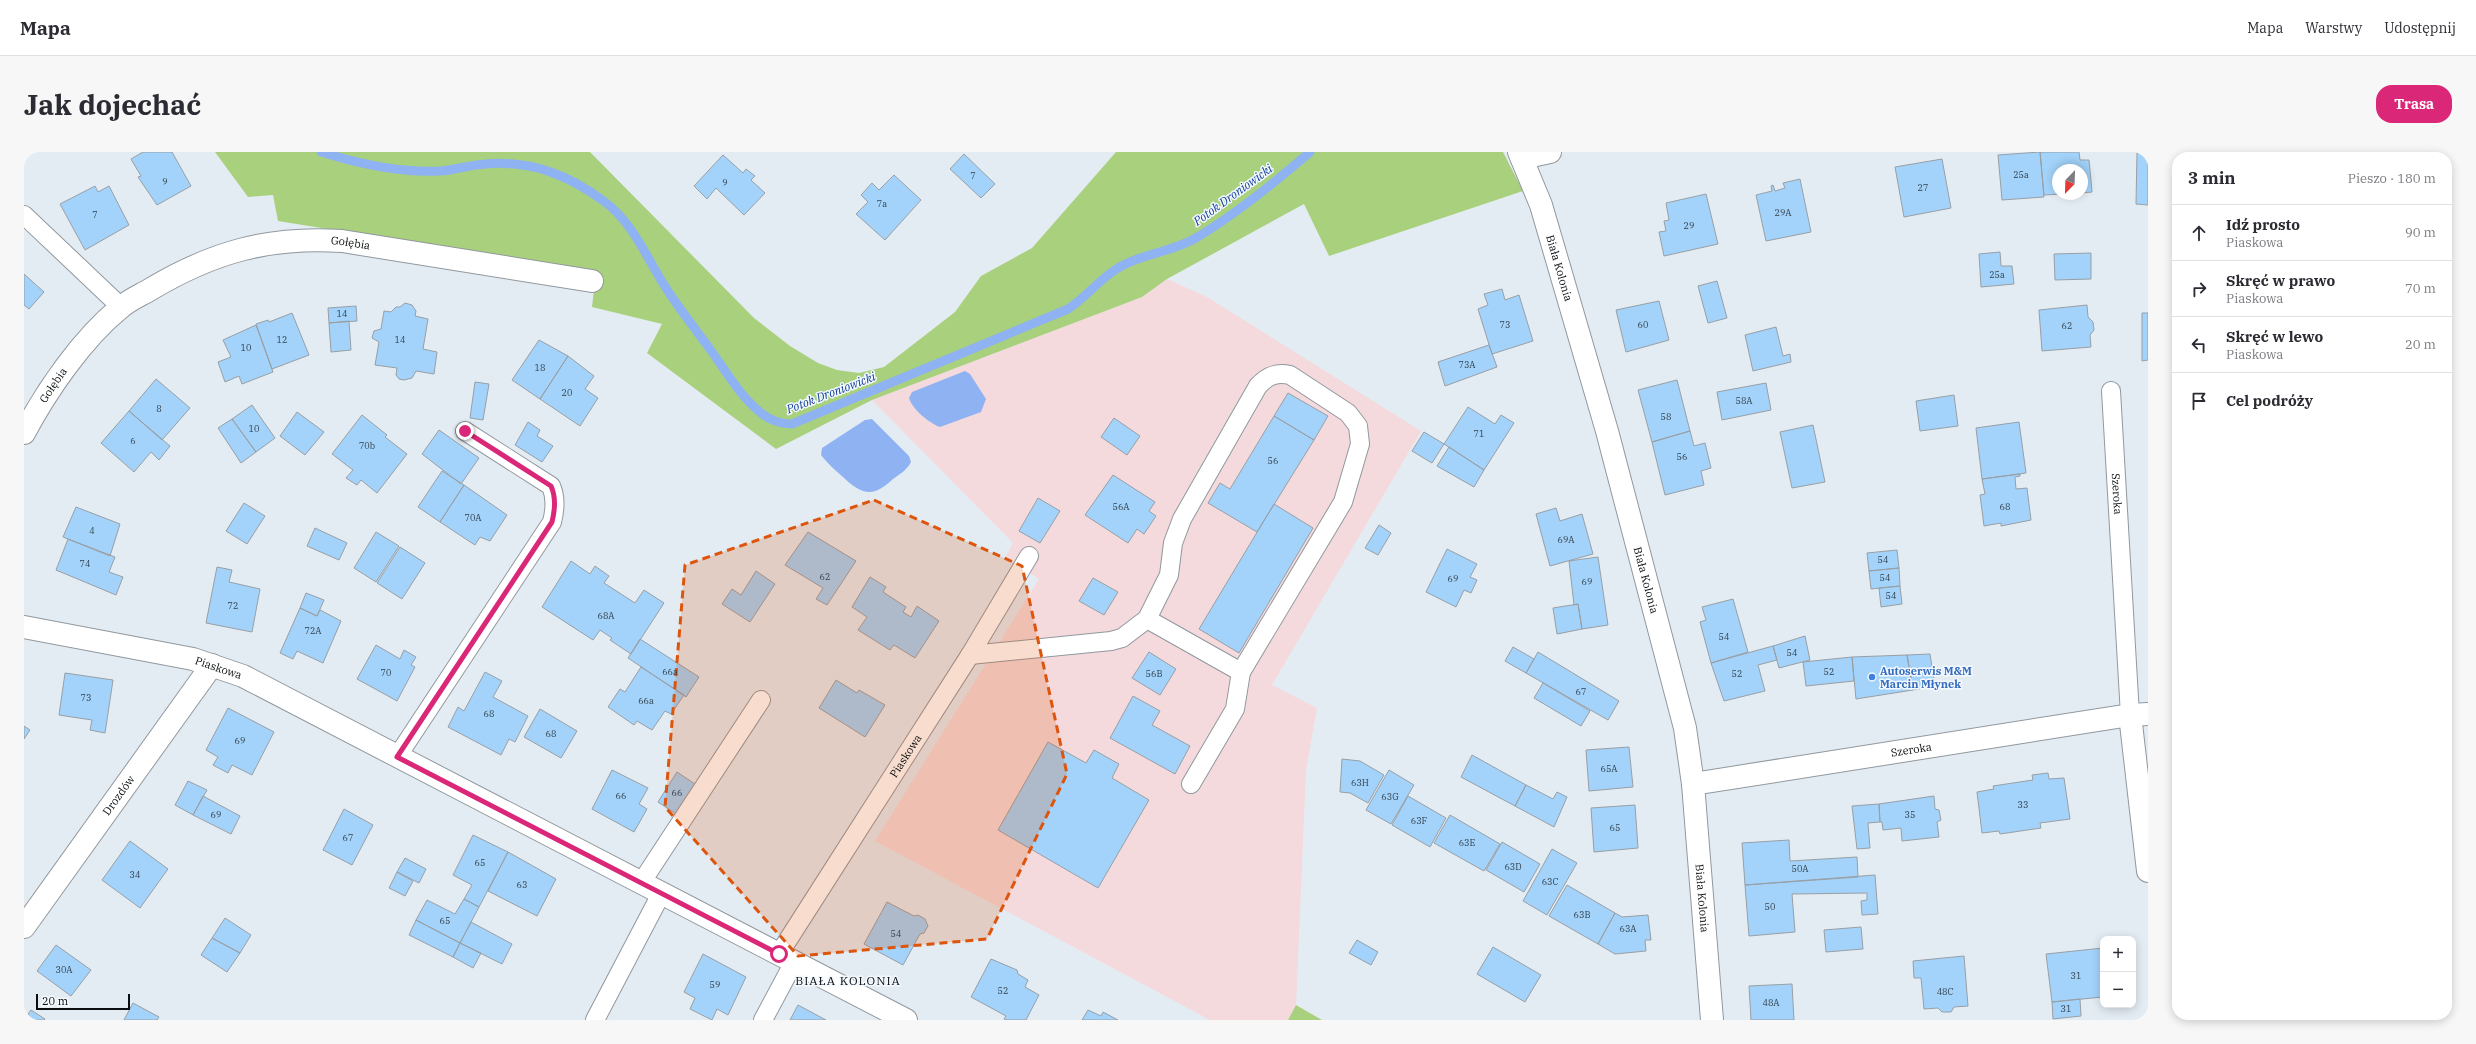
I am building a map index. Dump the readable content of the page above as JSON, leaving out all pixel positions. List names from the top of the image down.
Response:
{
  "streets": {
    "street": [
      "Gołębia",
      "Biała Kolonia",
      "Szeroka",
      "Piaskowa",
      "Drozdów"
    ]
  },
  "crossings": [
    ["Biała Kolonia", "Szeroka"],
    ["Piaskowa", "Drozdów"]
  ],
  "districts": ["BIAŁA KOLONIA"],
  "water": ["Potok Droniowicki"],
  "places": ["Autoserwis M&M Marcin Młynek"],
  "house_numbers": [
    "25a",
    "7",
    "9",
    "9",
    "27",
    "7a",
    "29A",
    "7",
    "29",
    "25a",
    "14",
    "73",
    "60",
    "62",
    "12",
    "14",
    "10",
    "73A",
    "18",
    "20",
    "58A",
    "8",
    "58",
    "10",
    "71",
    "6",
    "70b",
    "56",
    "56",
    "56A",
    "68",
    "70A",
    "4",
    "69A",
    "54",
    "74",
    "62",
    "54",
    "69",
    "69",
    "54",
    "72",
    "68A",
    "72A",
    "54",
    "54",
    "66a",
    "52",
    "70",
    "56B",
    "52",
    "67",
    "73",
    "66a",
    "68",
    "68",
    "69",
    "65A",
    "63H",
    "66",
    "66",
    "63G",
    "33",
    "69",
    "35",
    "63F",
    "65",
    "67",
    "63E",
    "65",
    "63D",
    "50A",
    "34",
    "63C",
    "63",
    "50",
    "63B",
    "65",
    "63A",
    "54",
    "30A",
    "31",
    "59",
    "52",
    "48C",
    "48A",
    "31"
  ],
  "scale_bar": "20 m",
  "north": "bottom left",
  "page": {
    "header": "Mapa",
    "nav": ["Mapa", "Warstwy", "Udostępnij"],
    "buttons": "Trasa",
    "title": "Jak dojechać",
    "heading": ["3 min", "Pieszo · 180 m"],
    "list": [
      ["Idź prosto", "Piaskowa", "90 m"],
      ["Skręć w prawo", "Piaskowa", "70 m"],
      ["Skręć w lewo", "Piaskowa", "20 m"],
      "Cel podróży"
    ],
    "map_buttons": ["+", "−"],
    "scale": "20 m"
  }
}
